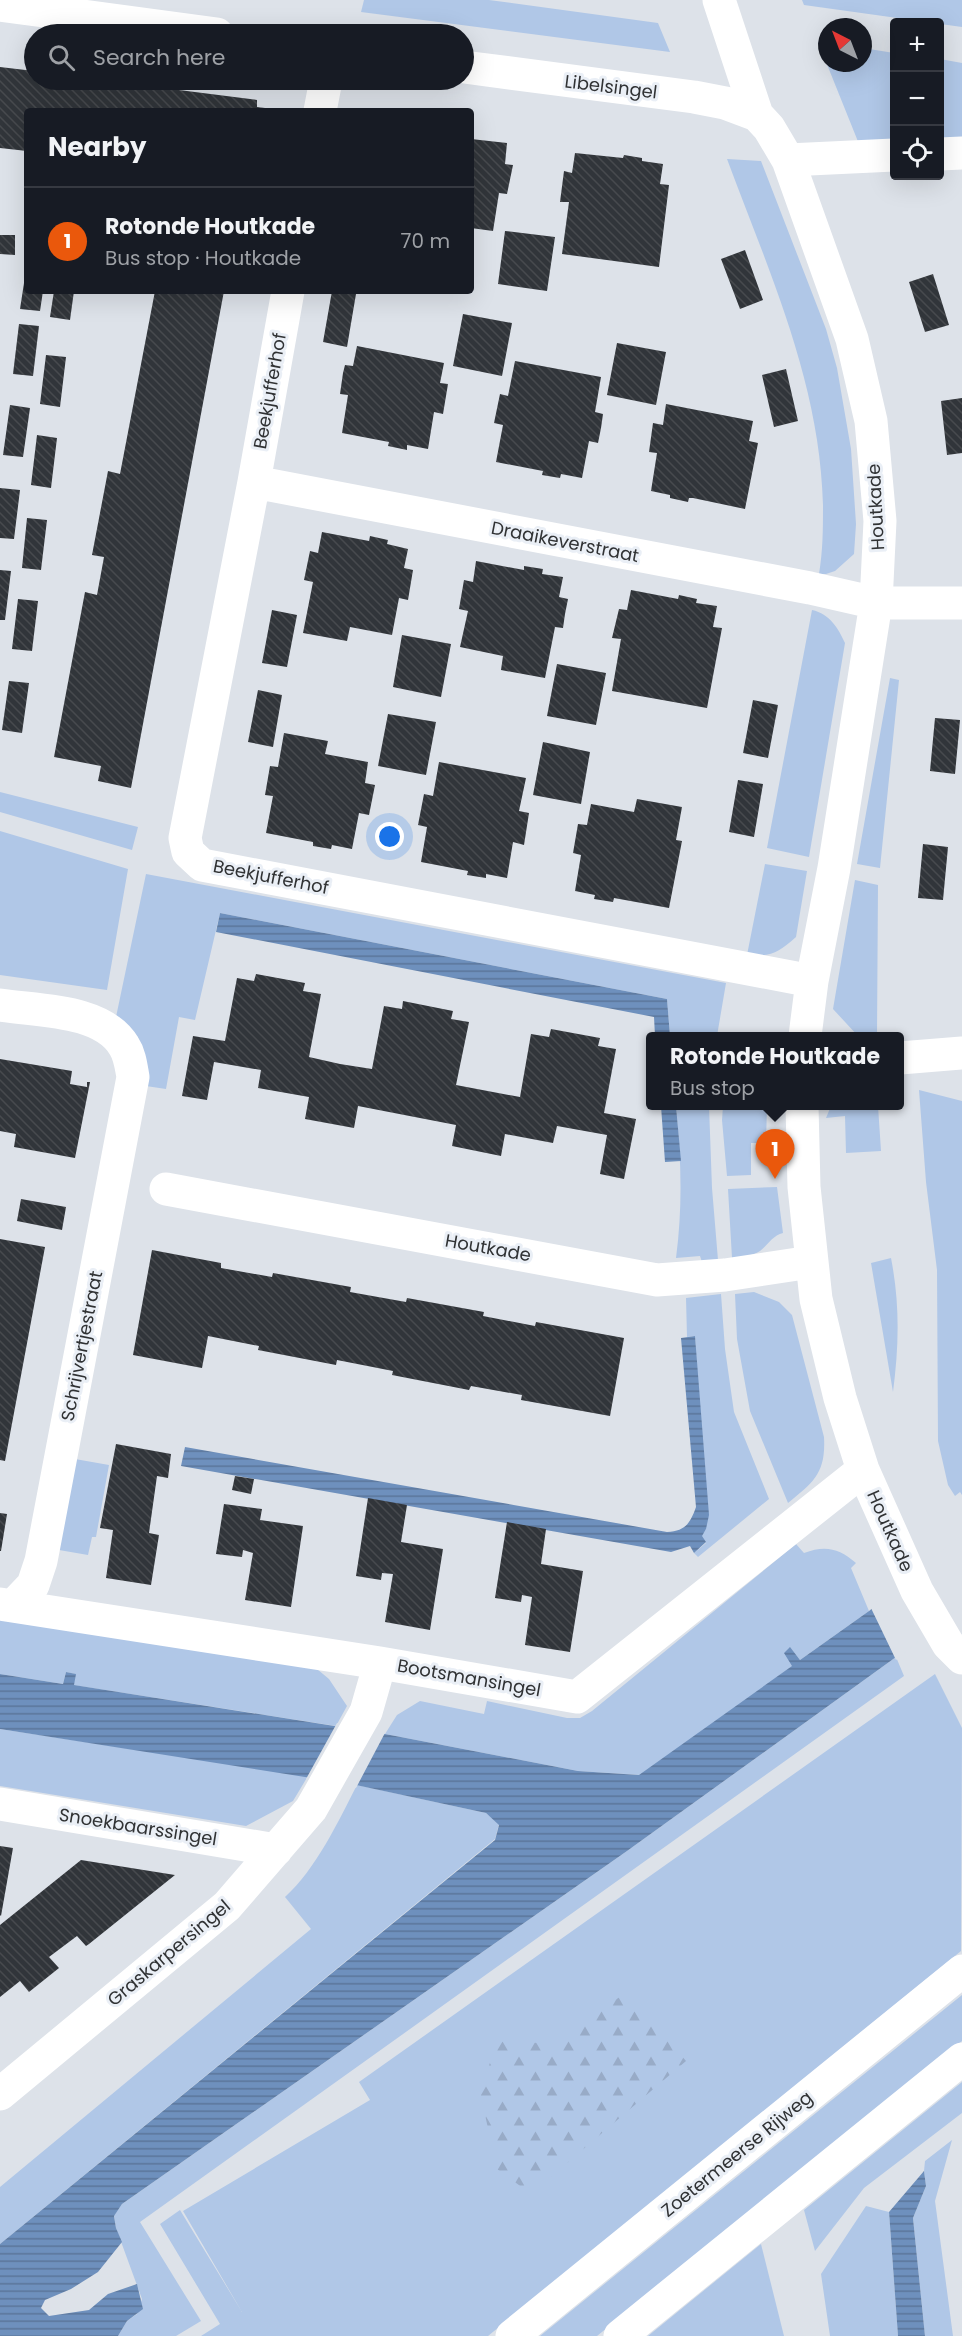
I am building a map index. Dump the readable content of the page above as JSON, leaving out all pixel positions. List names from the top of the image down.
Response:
{
  "streets": {
    "street": [
      "Libelsingel",
      "Beekjufferhof",
      "Houtkade",
      "Draaikeverstraat",
      "Schrijvertjestraat",
      "Bootsmansingel",
      "Snoekbaarssingel",
      "Graskarpersingel",
      "Zoetermeerse Rijweg"
    ]
  },
  "crossings": [
    ["Libelsingel", "Houtkade"],
    ["Beekjufferhof", "Houtkade"],
    ["Beekjufferhof", "Draaikeverstraat"],
    ["Houtkade", "Draaikeverstraat"],
    ["Houtkade", "Bootsmansingel"],
    ["Schrijvertjestraat", "Bootsmansingel"],
    ["Bootsmansingel", "Graskarpersingel"],
    ["Snoekbaarssingel", "Graskarpersingel"]
  ],
  "north": "top left",
  "page": {
    "map_buttons": ["+", "−"],
    "search": "Search here",
    "heading": "Nearby",
    "list": [
      {
        "mark": "1",
        "name": "Rotonde Houtkade",
        "note": "Bus stop · Houtkade",
        "value": "70 m"
      }
    ],
    "popup": ["Rotonde Houtkade", "Bus stop"],
    "pins": "1"
  }
}
